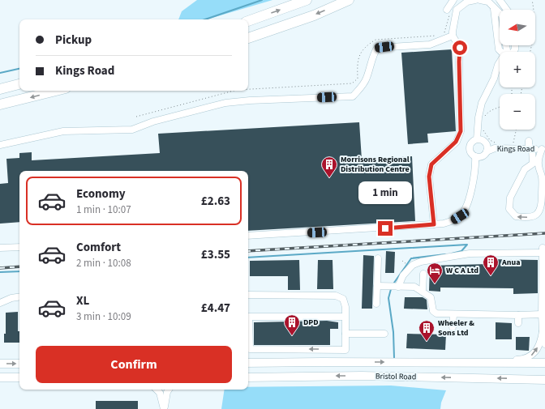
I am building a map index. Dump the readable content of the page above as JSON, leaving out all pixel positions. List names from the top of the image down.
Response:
{
  "streets": {
    "main road": ["Bristol Road"],
    "street": ["Kings Road"]
  },
  "places": {
    "building": [
      "Morrisons Regional Distribution Centre",
      "Anua",
      "DPD",
      "Wheeler & Sons Ltd"
    ],
    "hotel": ["W C A Ltd"]
  },
  "north": "left",
  "page": {
    "map_buttons": ["+", "−"],
    "banner": ["Pickup", "Kings Road"],
    "list": [
      {
        "name": "Economy",
        "note": "1 min · 10:07",
        "value": "£2.63"
      },
      {
        "name": "Comfort",
        "note": "2 min · 10:08",
        "value": "£3.55"
      },
      {
        "name": "XL",
        "note": "3 min · 10:09",
        "value": "£4.47"
      }
    ],
    "bubble": "1 min",
    "buttons": "Confirm"
  }
}
